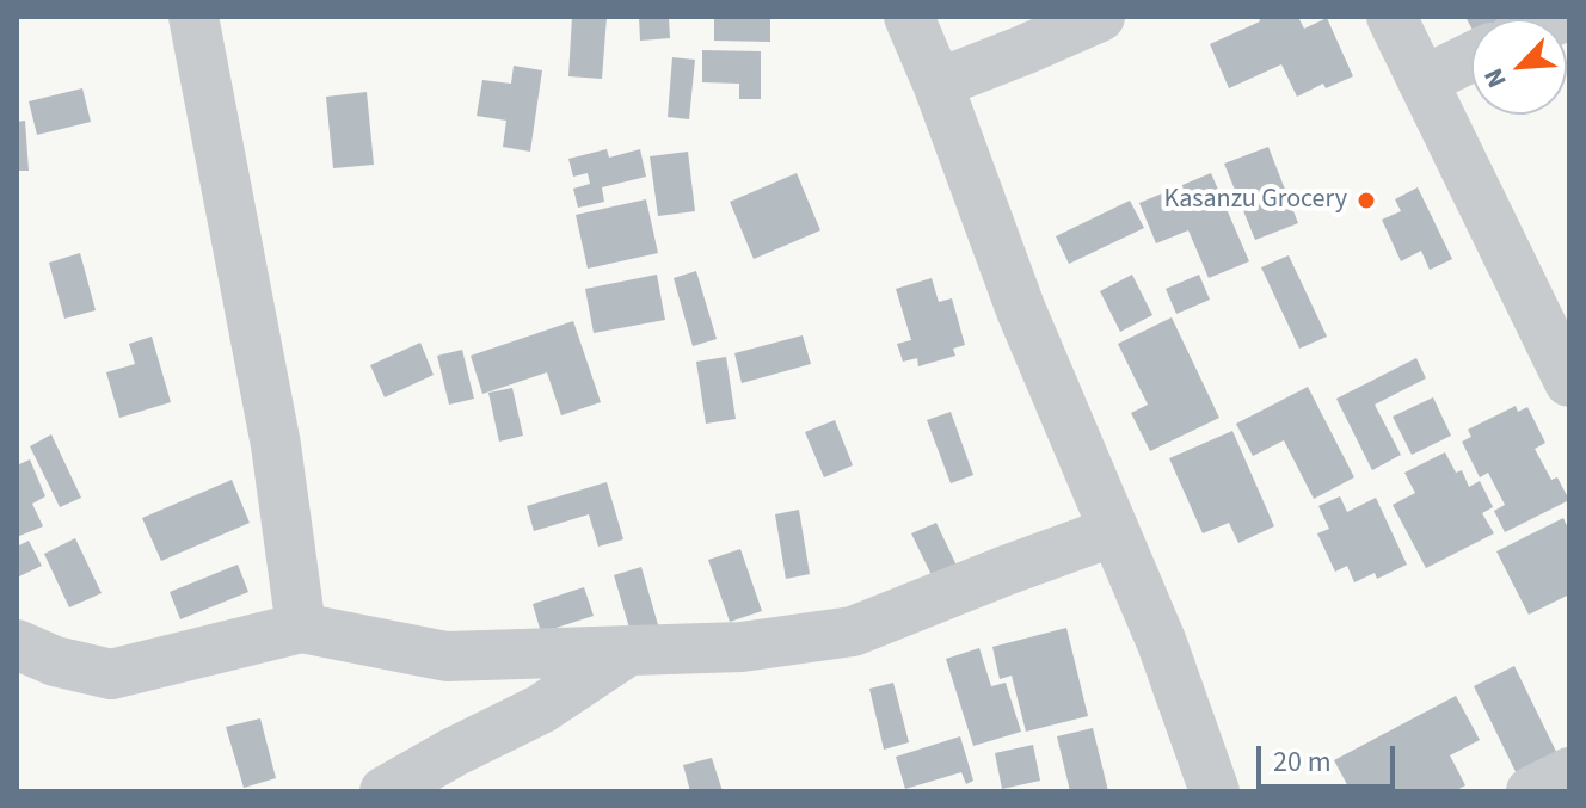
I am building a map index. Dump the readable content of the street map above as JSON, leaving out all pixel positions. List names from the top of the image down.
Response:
{
  "places": ["Kasanzu Grocery"],
  "scale_bar": "20 m",
  "north": "bottom left"
}
